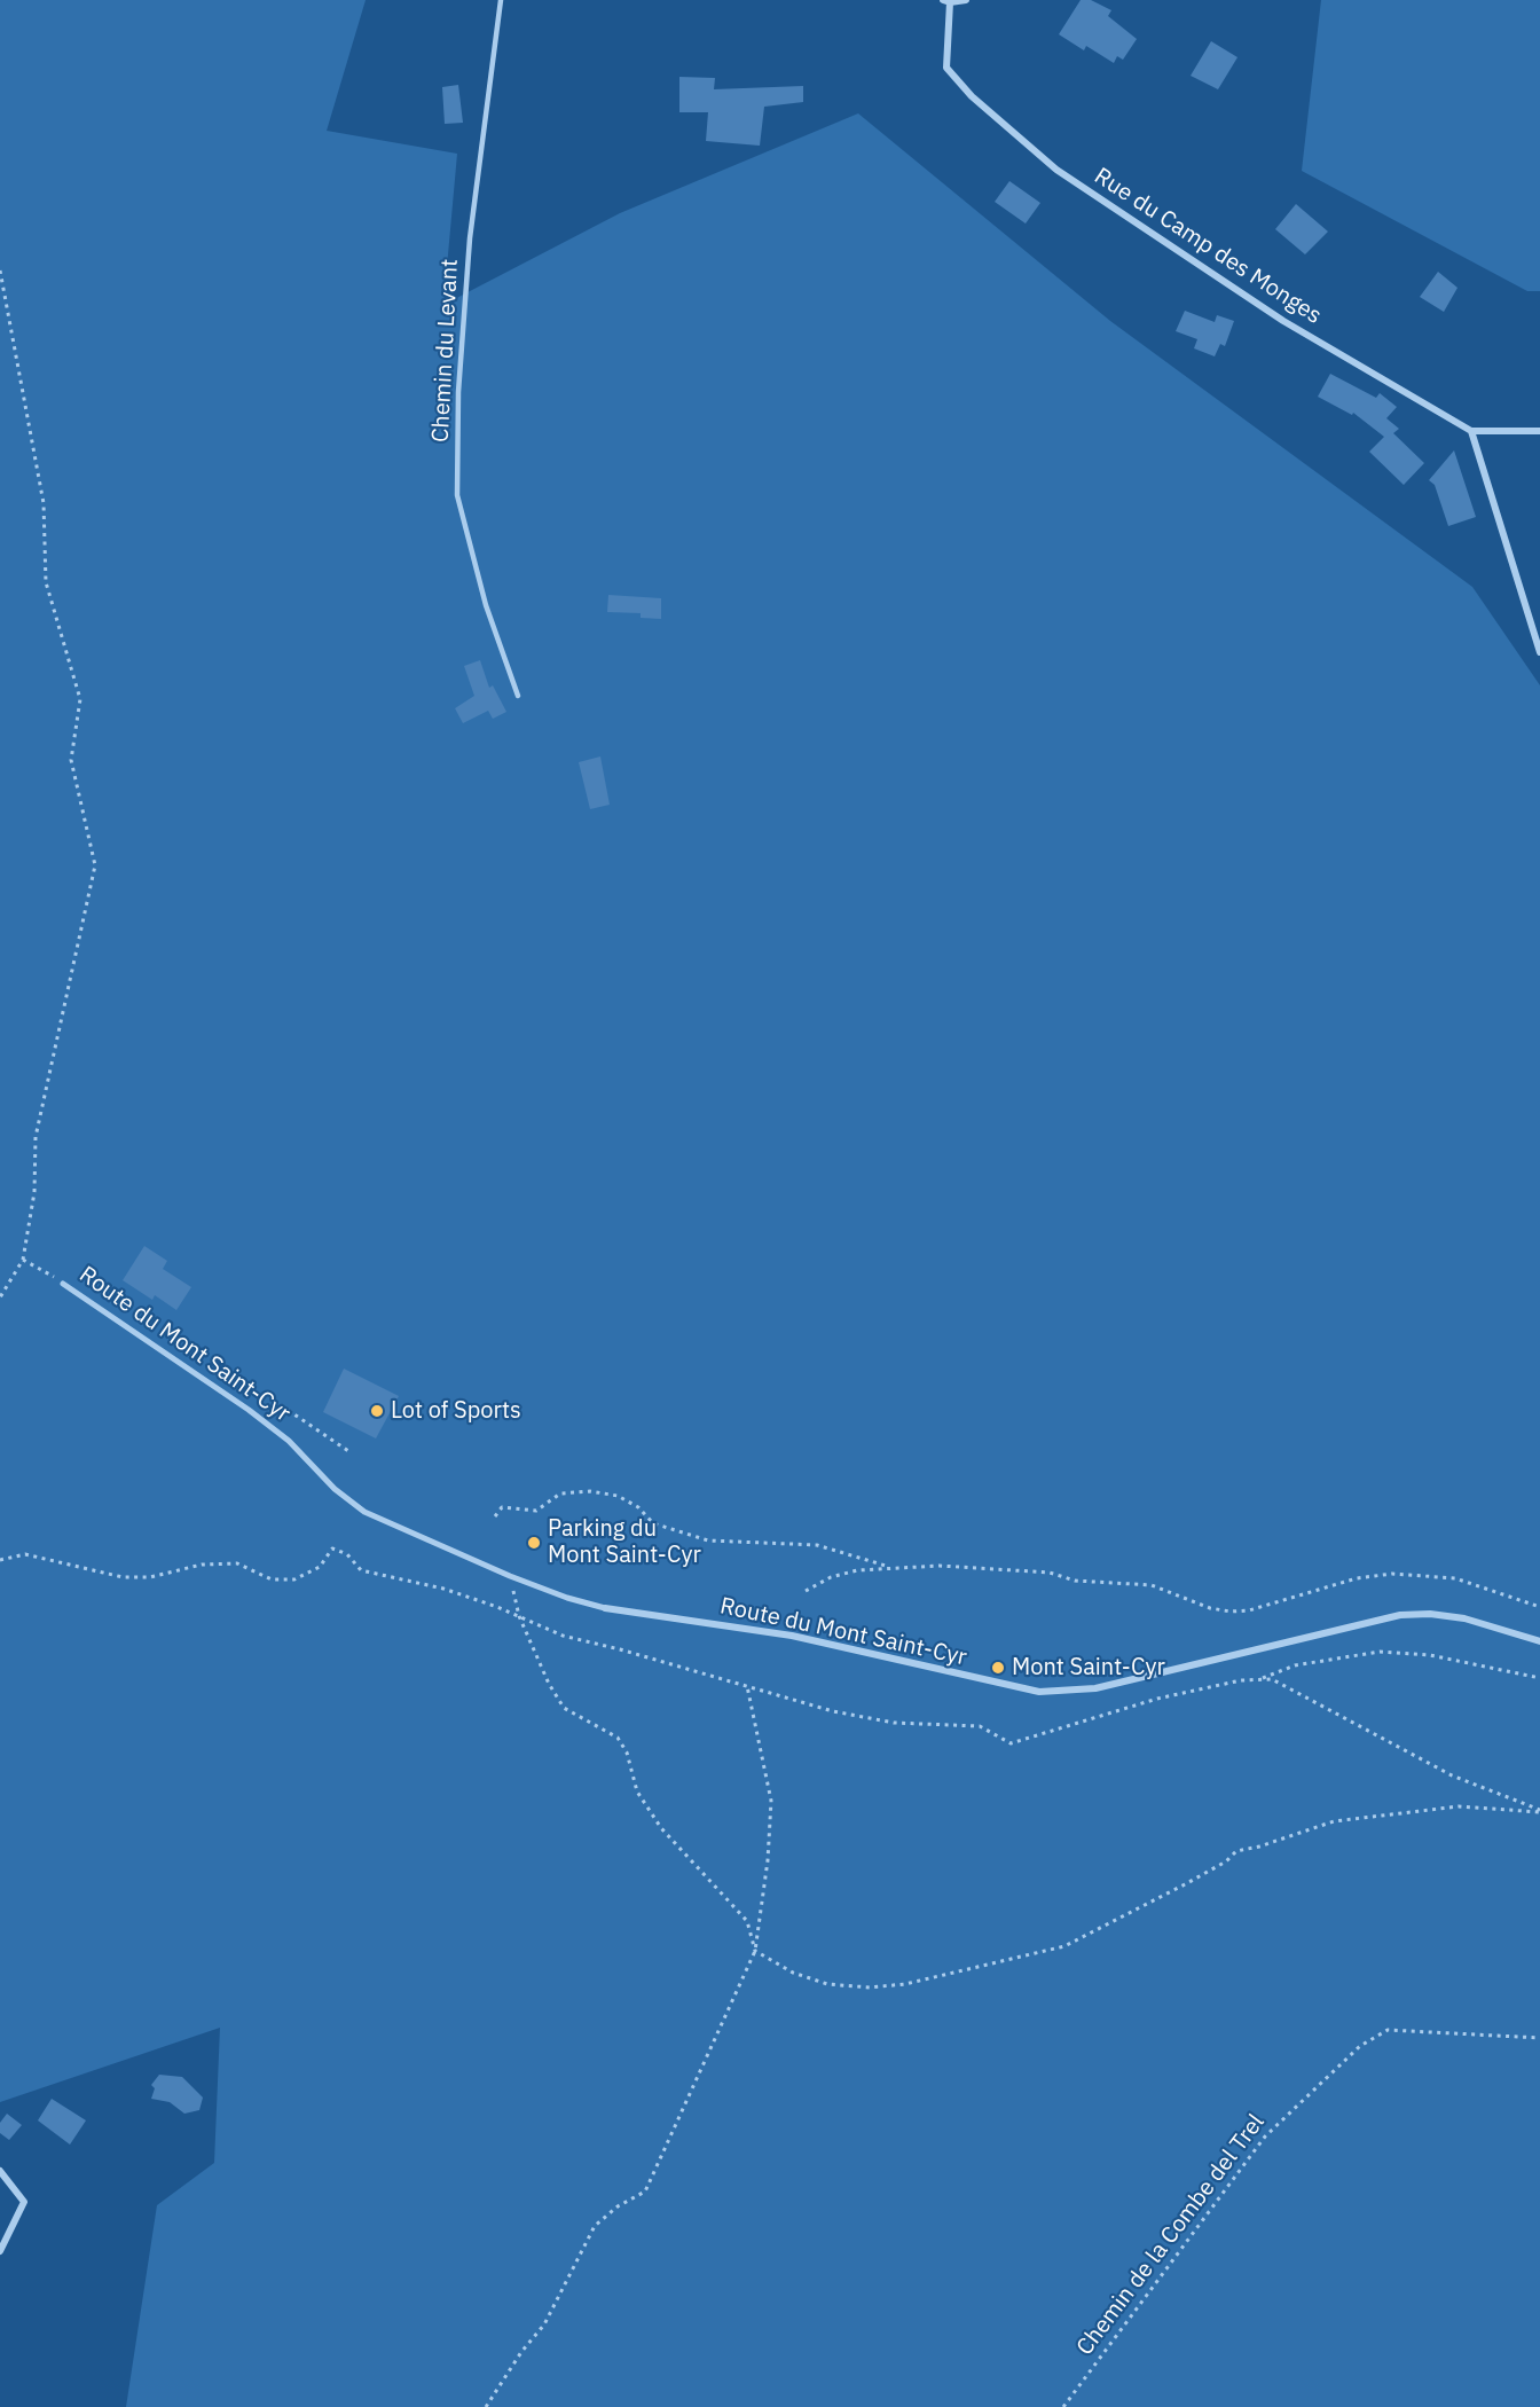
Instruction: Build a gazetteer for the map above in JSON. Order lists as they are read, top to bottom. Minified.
{"streets":{"street":["Rue du Camp des Monges","Route du Mont Saint-Cyr"],"lane":["Chemin du Levant"],"path":["Chemin de la Combe del Trel"]},"places":["Lot of Sports","Parking du Mont Saint-Cyr","Mont Saint-Cyr"]}
